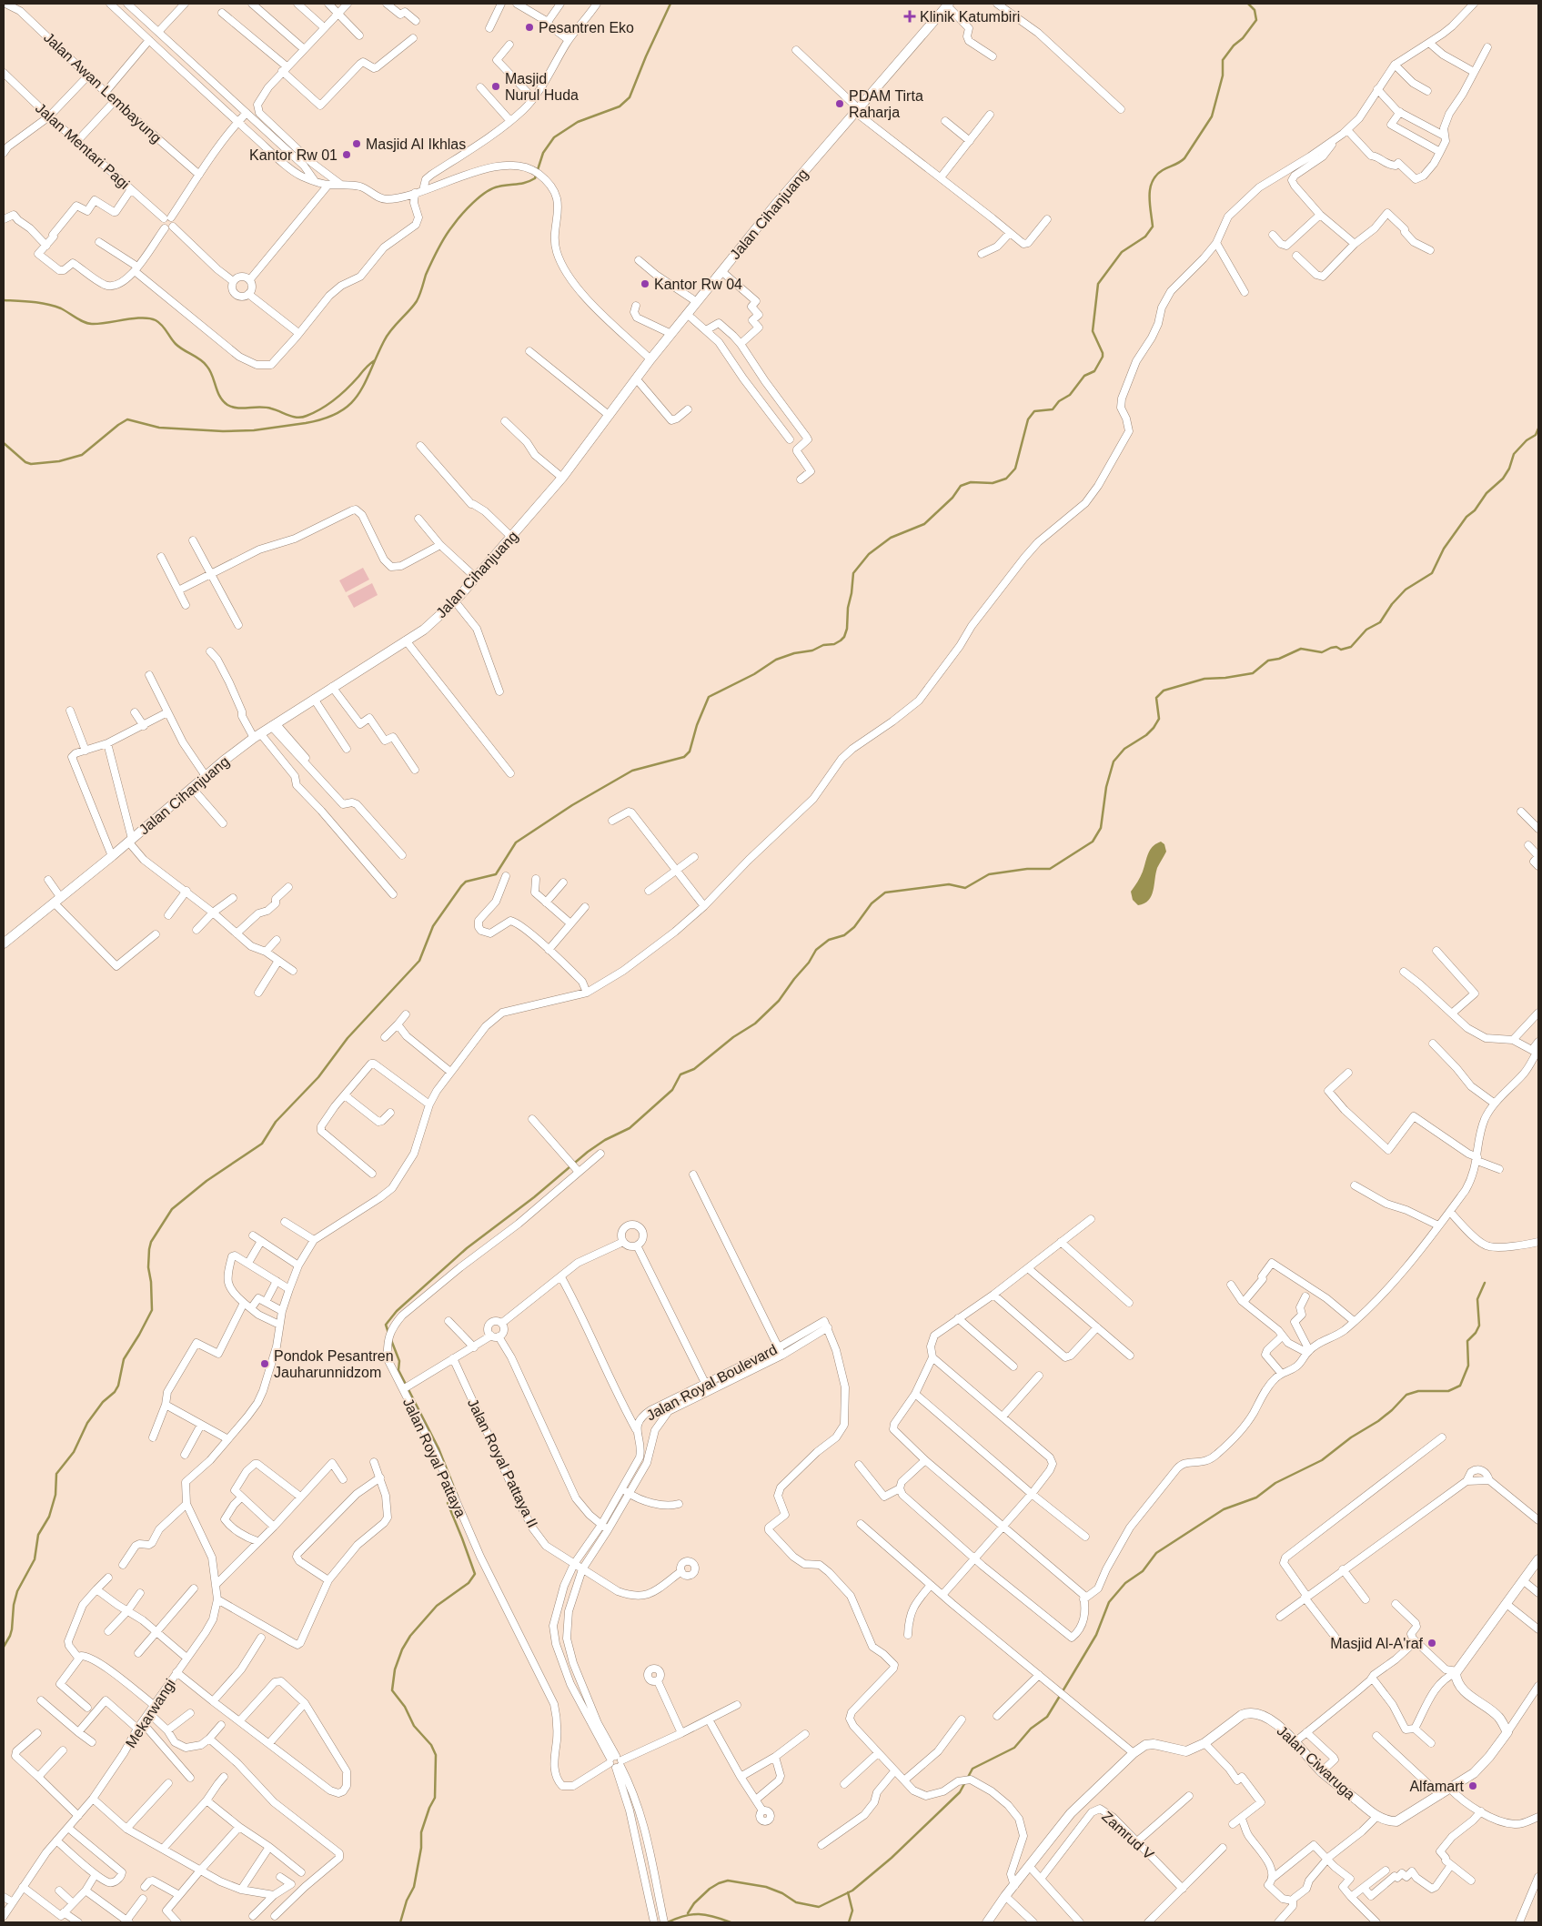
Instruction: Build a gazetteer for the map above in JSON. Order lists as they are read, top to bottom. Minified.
{"streets":{"main road":["Jalan Cihanjuang","Jalan Ciwaruga"],"street":["Jalan Awan Lembayung","Jalan Mentari Pagi","Jalan Royal Boulevard","Jalan Royal Pattaya","Jalan Royal Pattaya II","Mekarwangi","Zamrud V"]},"crossings":[["Jalan Royal Boulevard","Jalan Royal Pattaya"],["Jalan Royal Boulevard","Jalan Royal Pattaya II"]],"places":{"health":["Klinik Katumbiri"],"other":["Pesantren Eko","Masjid Nurul Huda","PDAM Tirta Raharja","Masjid Al Ikhlas","Kantor Rw 01","Kantor Rw 04","Pondok Pesantren Jauharunnidzom","Masjid Al-A'raf","Alfamart"]}}
